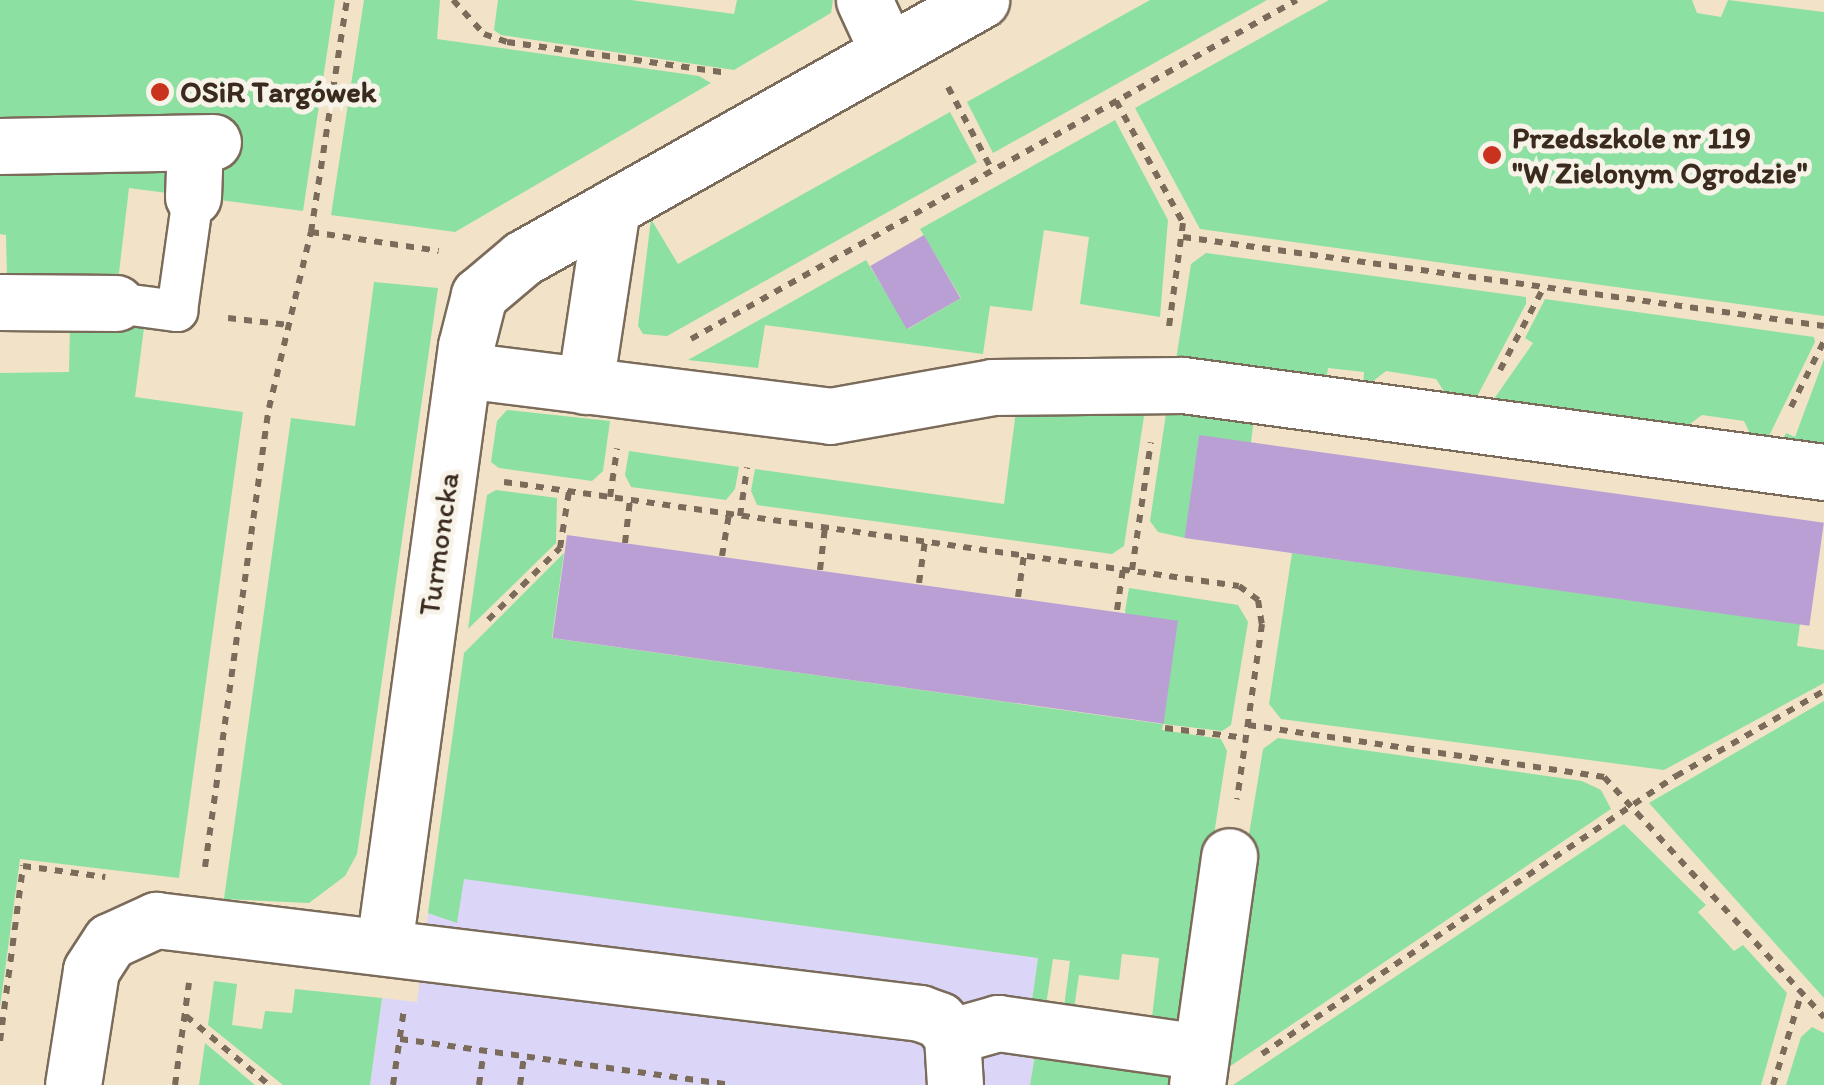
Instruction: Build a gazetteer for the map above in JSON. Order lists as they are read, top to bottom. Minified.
{"streets":{"street":["Turmoncka"]},"places":["OSiR Targówek","Przedszkole nr 119 \"W Zielonym Ogrodzie\""]}
